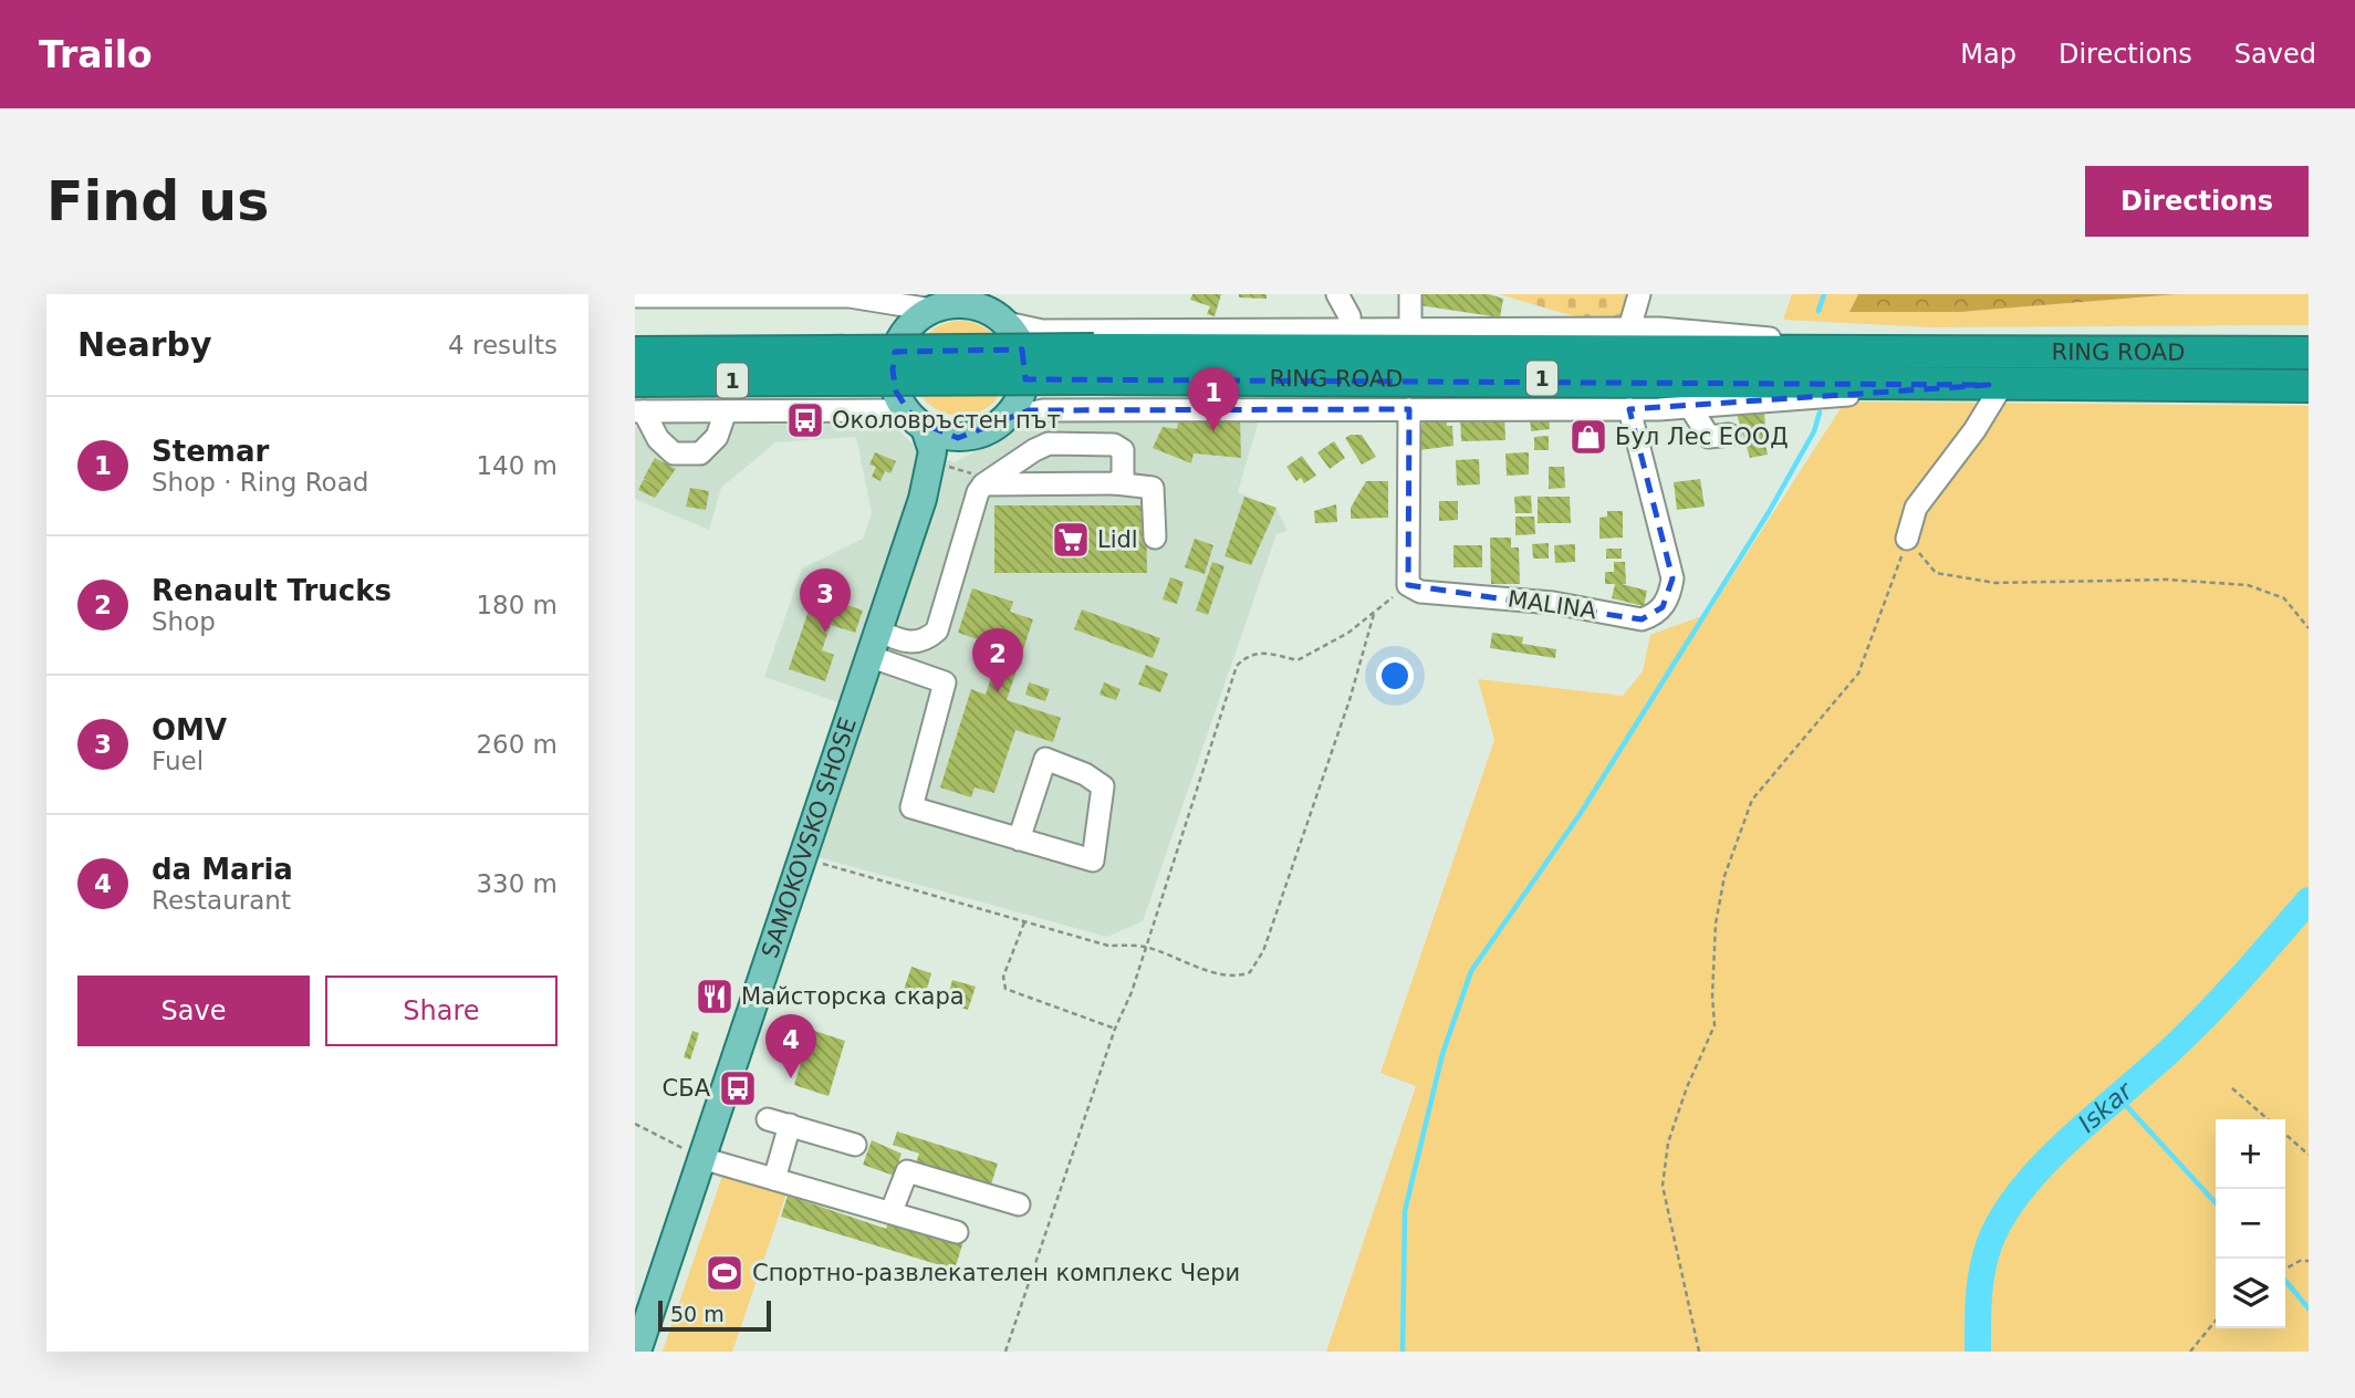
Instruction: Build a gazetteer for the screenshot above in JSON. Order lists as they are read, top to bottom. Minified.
{"streets":{"highway":["RING ROAD","1"],"main road":["SAMOKOVSKO SHOSE"],"street":["MALINA"]},"crossings":[["RING ROAD","MALINA"]],"water":["Iskar"],"places":{"bus stop":["Околовръстен път","СБА"],"shop":["Бул Лес ЕООД"],"supermarket":["Lidl"],"restaurant":["Майсторска скара"],"sports":["Спортно-развлекателен комплекс Чери"]},"scale_bar":"50 m","page":{"header":"Trailo","nav":["Map","Directions","Saved"],"buttons":["Directions",["Save","Share"]],"title":"Find us","heading":["Nearby","4 results"],"pins":["1","3","2","4"],"list":[{"mark":"1","name":"Stemar","note":"Shop · Ring Road","value":"140 m"},{"mark":"2","name":"Renault Trucks","note":"Shop","value":"180 m"},{"mark":"3","name":"OMV","note":"Fuel","value":"260 m"},{"mark":"4","name":"da Maria","note":"Restaurant","value":"330 m"}],"map_buttons":["+","−"],"scale":"50 m"}}
